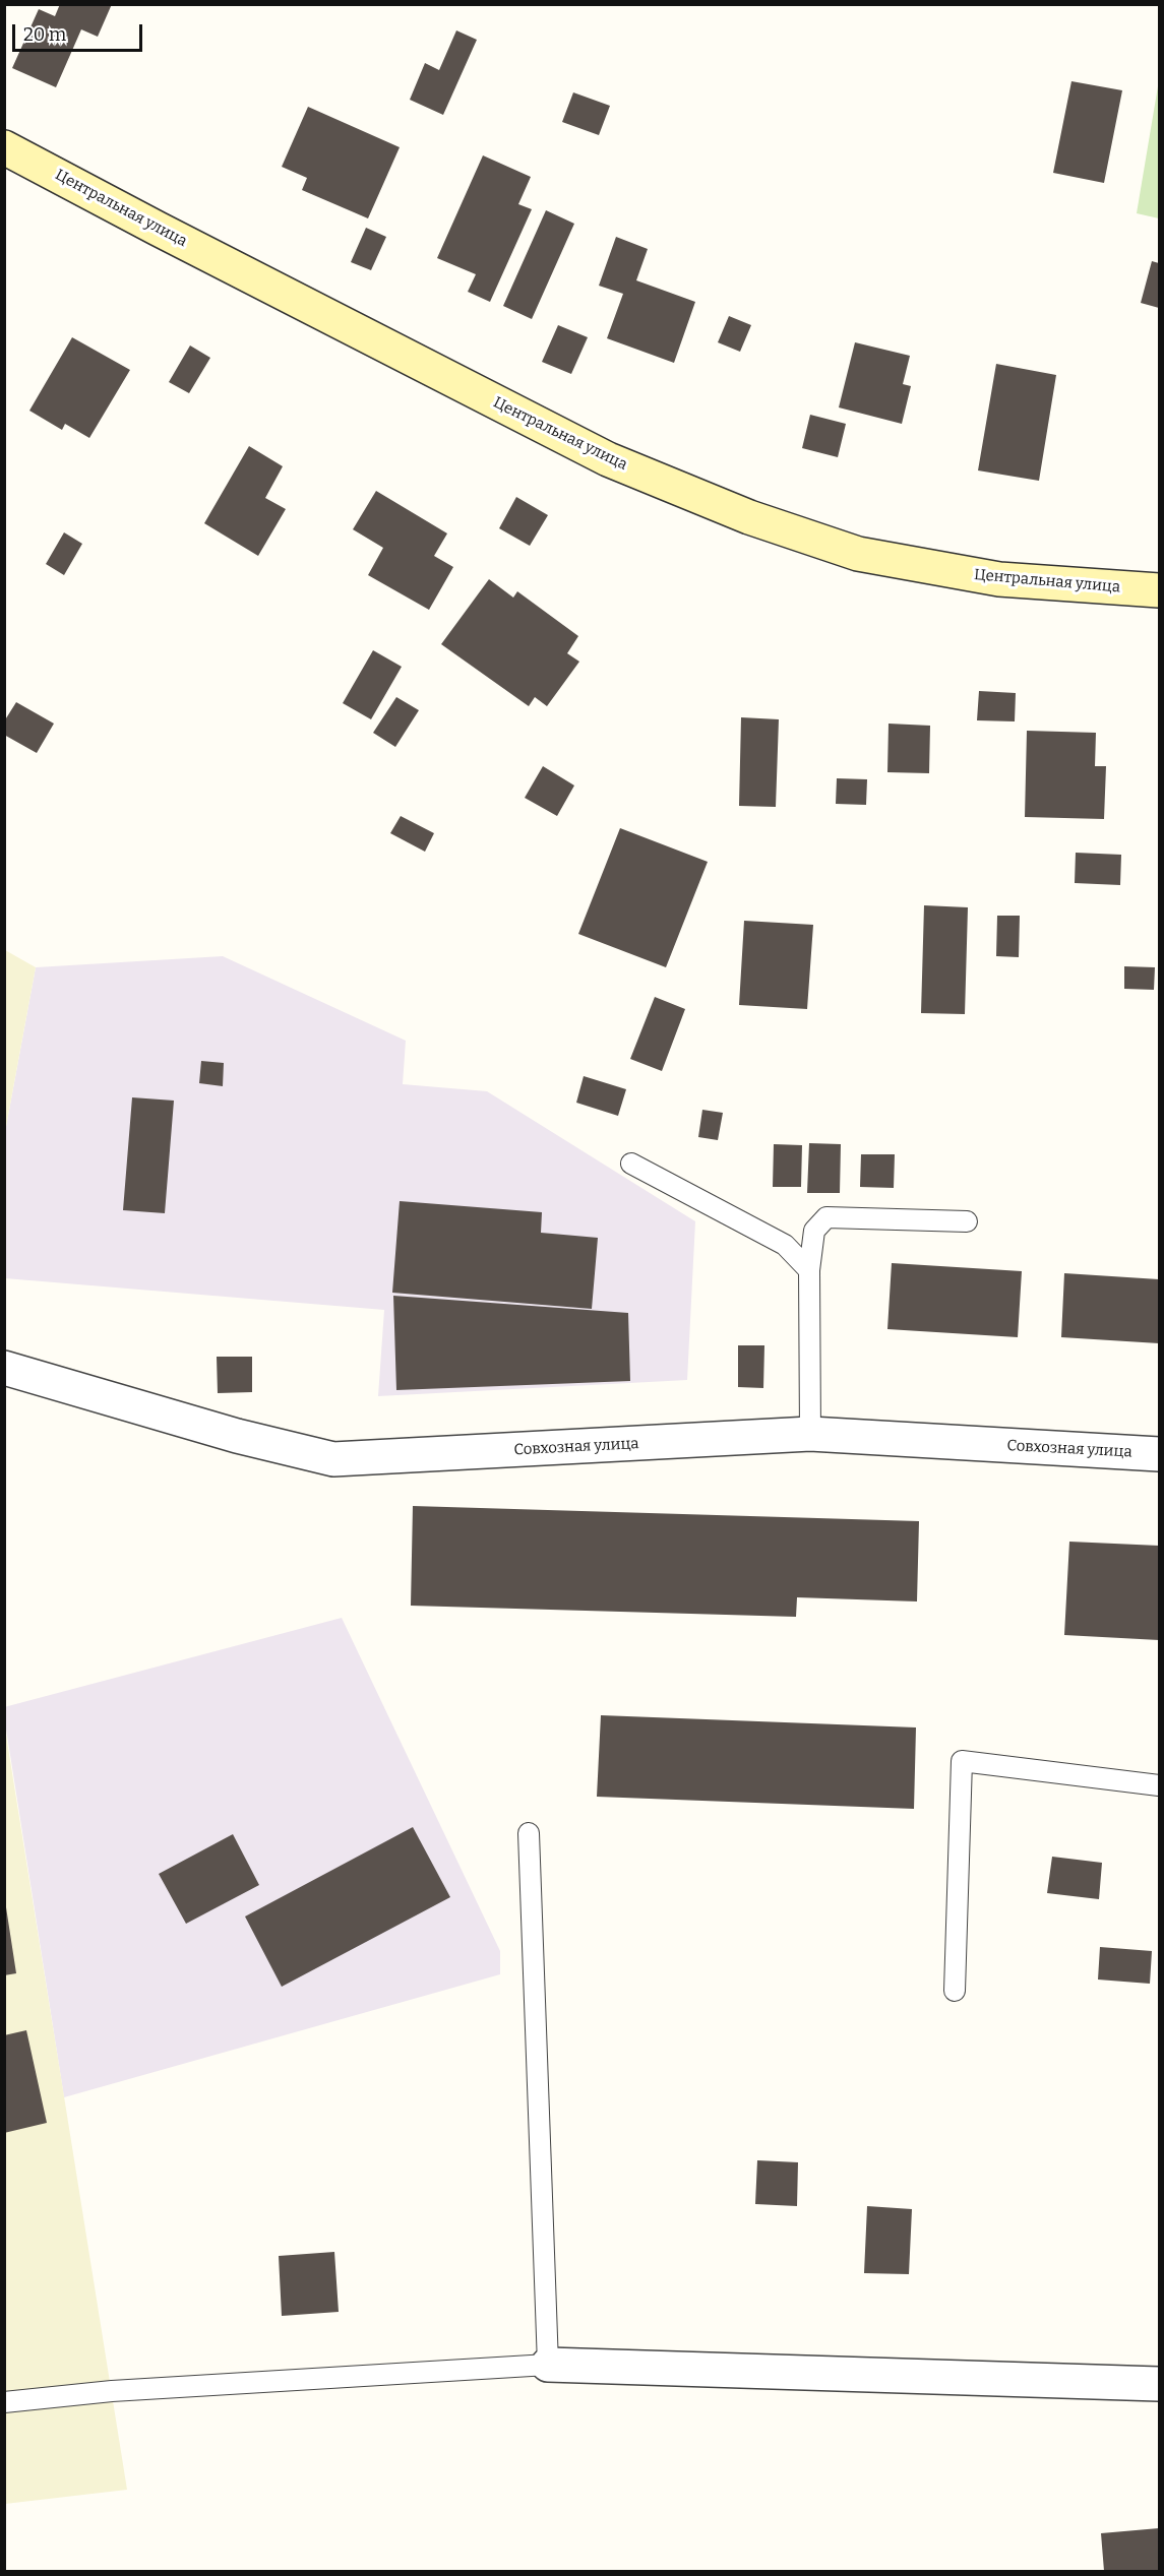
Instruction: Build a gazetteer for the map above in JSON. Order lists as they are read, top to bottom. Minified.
{"streets":{"street":["Центральная улица","Совхозная улица"]},"scale_bar":"20 m"}
